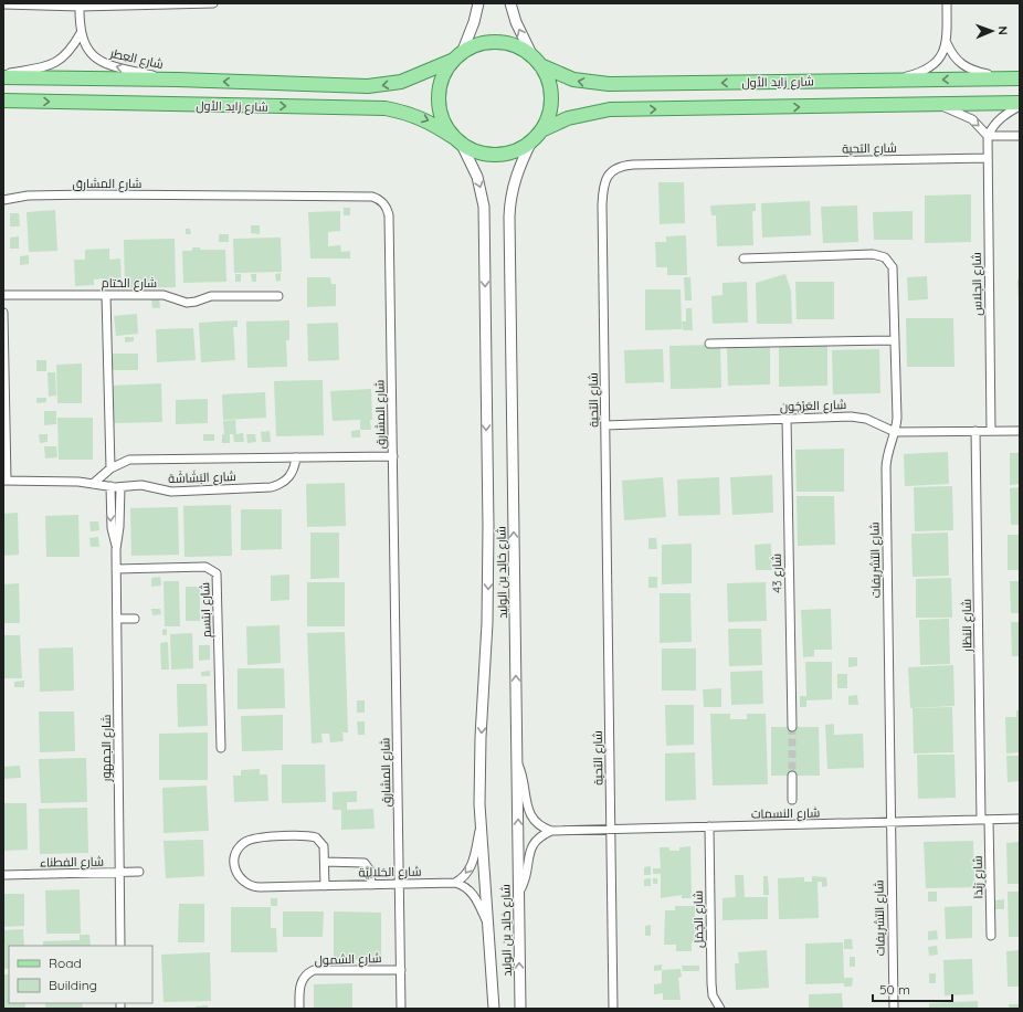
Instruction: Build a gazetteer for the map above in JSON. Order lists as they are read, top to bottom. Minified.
{"streets":{"main road":["شارع زايد الأول"],"street":["شارع العِطر","شارع التحية","شارع المشارق","شارع الختام","شارع الجلاس","شارع العَرْجُون","شارع البَشَاشَة","شارع التشريفات","شارع خالِد بن الوليد","شارع 43","شارع ابتسم","شارع النظار","شارع الجمهور","شارع النسمات","شارع الفطناء","شارع الحَلالِيَّة","شارع رَبْدَا","شارع الجَمَل","شارع الشمول"]},"crossings":[["شارع العِطر","شارع زايد الأول"],["شارع زايد الأول","شارع خالِد بن الوليد"],["شارع التحية","شارع الجلاس"],["شارع التحية","شارع العَرْجُون"],["شارع التحية","شارع النسمات"],["شارع المشارق","شارع البَشَاشَة"],["شارع المشارق","شارع الحَلالِيَّة"],["شارع المشارق","شارع الشمول"],["شارع الجلاس","شارع العَرْجُون"],["شارع العَرْجُون","شارع التشريفات"],["شارع العَرْجُون","شارع 43"],["شارع العَرْجُون","شارع النظار"],["شارع البَشَاشَة","شارع الجمهور"],["شارع التشريفات","شارع النسمات"],["شارع ابتسم","شارع الجمهور"],["شارع النظار","شارع النسمات"],["شارع النظار","شارع رَبْدَا"],["شارع الجمهور","شارع الفطناء"],["شارع النسمات","شارع رَبْدَا"],["شارع النسمات","شارع الجَمَل"]],"one_way":["شارع العِطر"],"legend":["Road","Building"],"scale_bar":"50 m","north":"right"}
